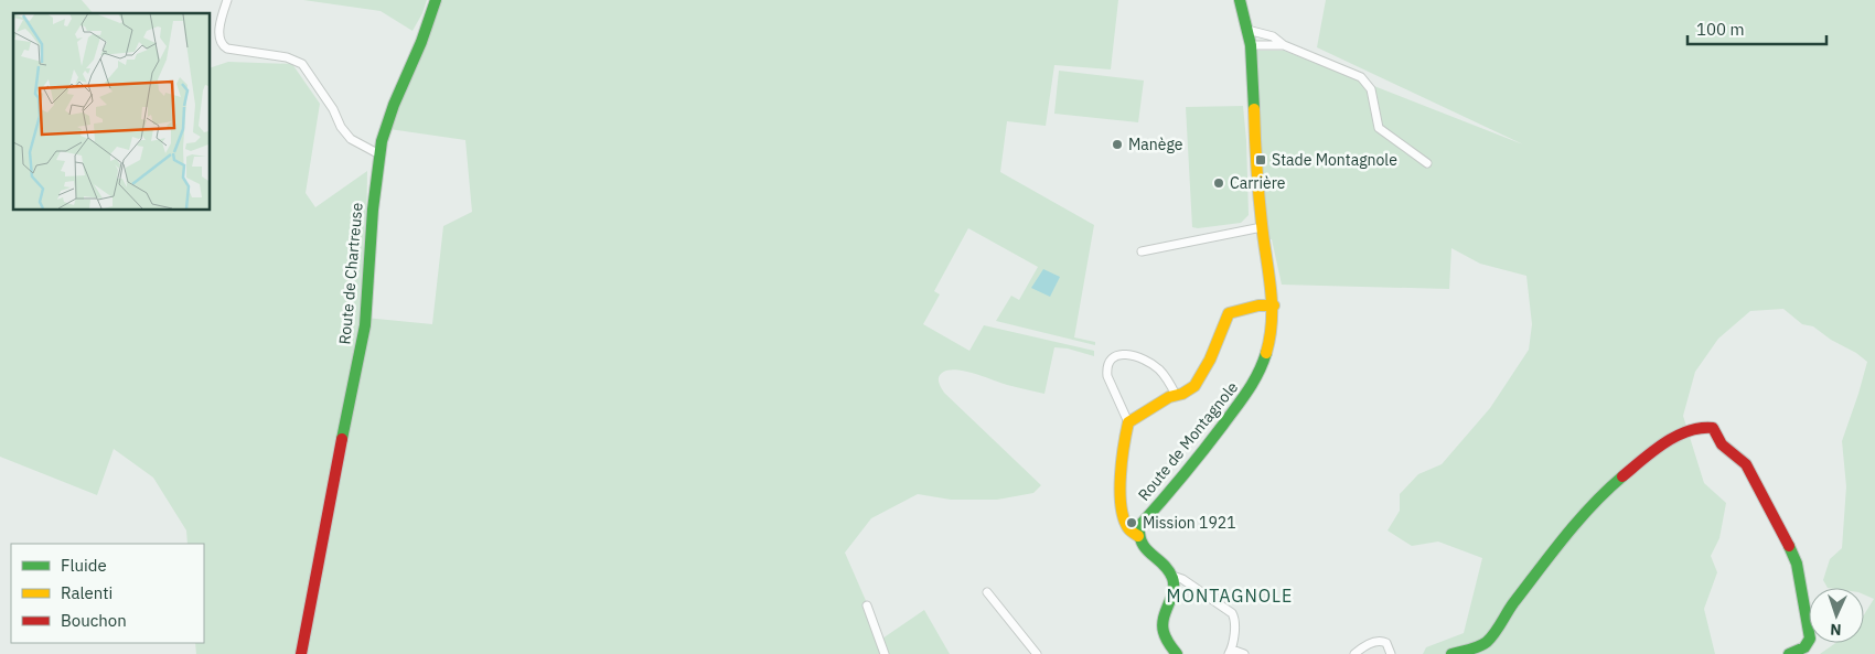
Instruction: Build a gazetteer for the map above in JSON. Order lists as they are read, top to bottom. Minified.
{"streets":{"street":["Route de Chartreuse","Route de Montagnole"]},"districts":["MONTAGNOLE"],"places":{"other":["Manège","Carrière","Mission 1921"],"transit":["Stade Montagnole"]},"legend":["Fluide","Ralenti","Bouchon"],"scale_bar":"100 m","north":"bottom"}
